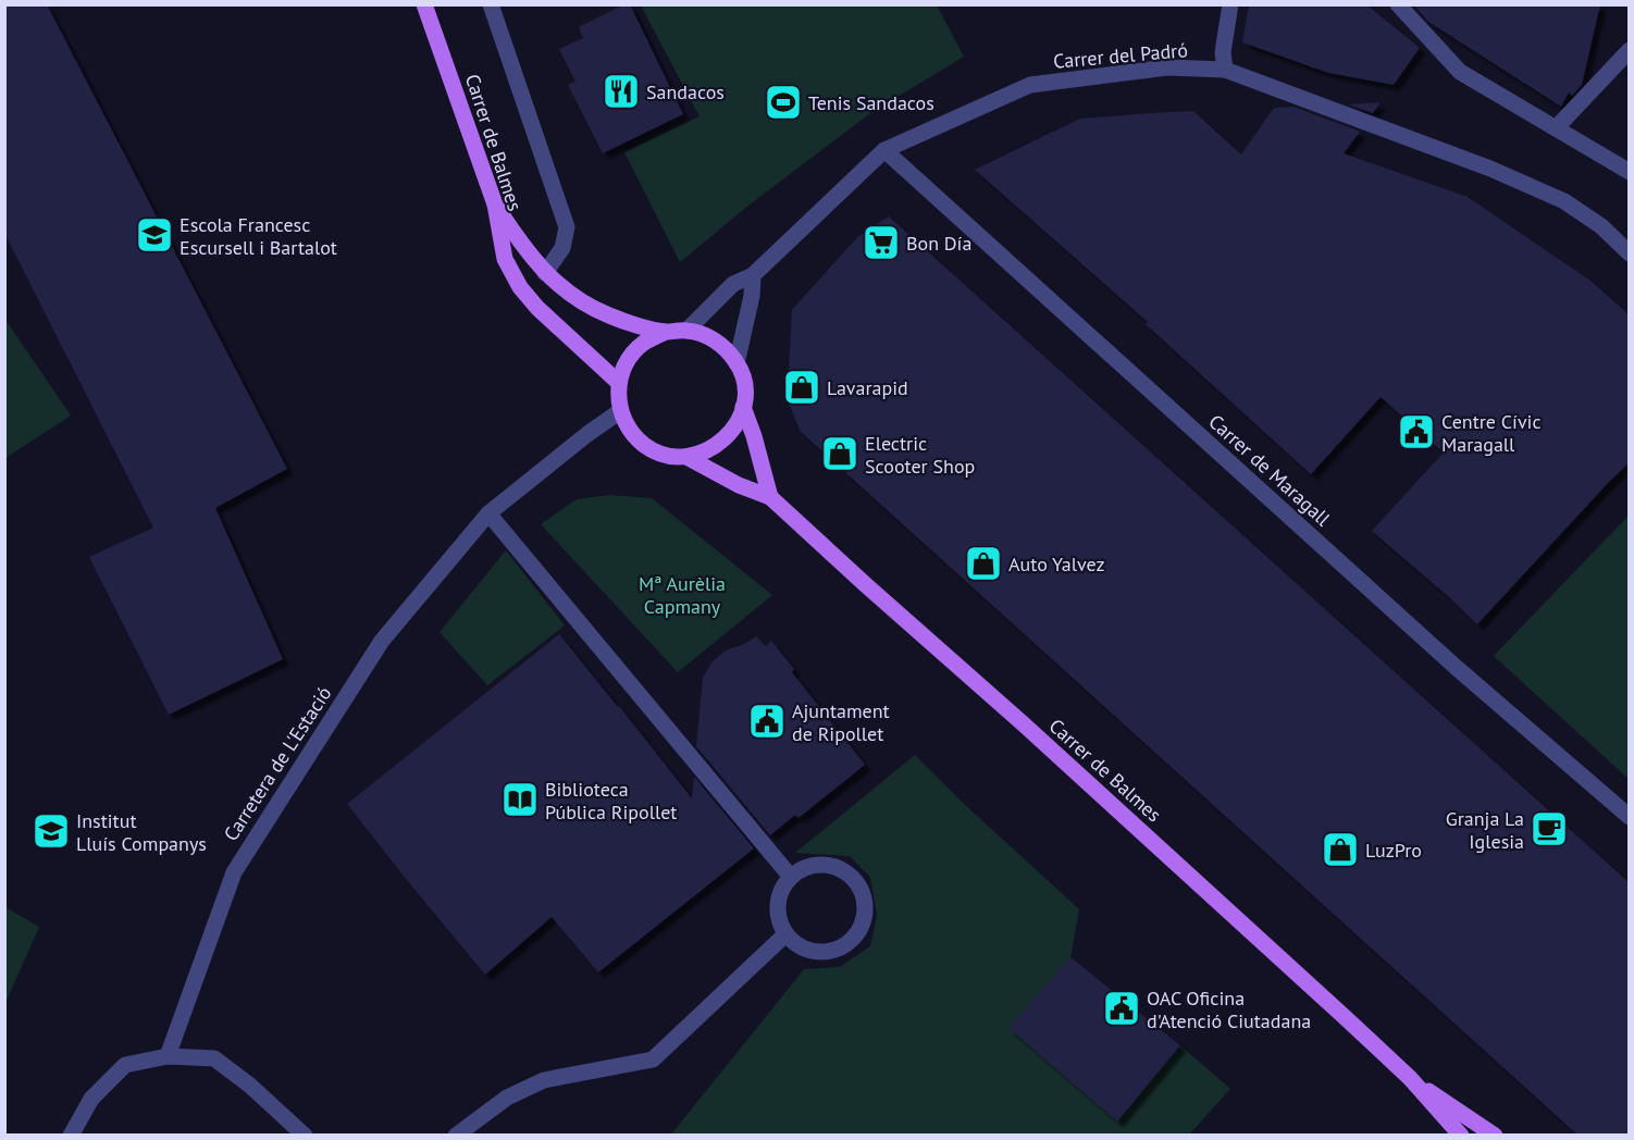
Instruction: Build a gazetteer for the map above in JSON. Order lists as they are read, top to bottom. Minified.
{"streets":{"main road":["Carrer de Balmes"],"street":["Carrer del Padró","Carrer de Maragall","Carretera de L'Estació"]},"crossings":[["Carrer del Padró","Carrer de Balmes"],["Carrer del Padró","Carrer de Maragall"],["Carrer del Padró","Carretera de L'Estació"],["Carrer de Balmes","Carretera de L'Estació"]],"parks":["Mª Aurèlia Capmany"],"places":{"restaurant":["Sandacos"],"sports":["Tenis Sandacos"],"school or university":["Escola Francesc Escursell i Bartalot","Institut Lluís Companys"],"supermarket":["Bon Día"],"shop":["Lavarapid","Electric Scooter Shop","Auto Yalvez","LuzPro"],"public building":["Centre Cívic Maragall","Ajuntament de Ripollet","OAC Oficina d'Atenció Ciutadana"],"library":["Biblioteca Pública Ripollet"],"cafe":["Granja La Iglesia"]}}
